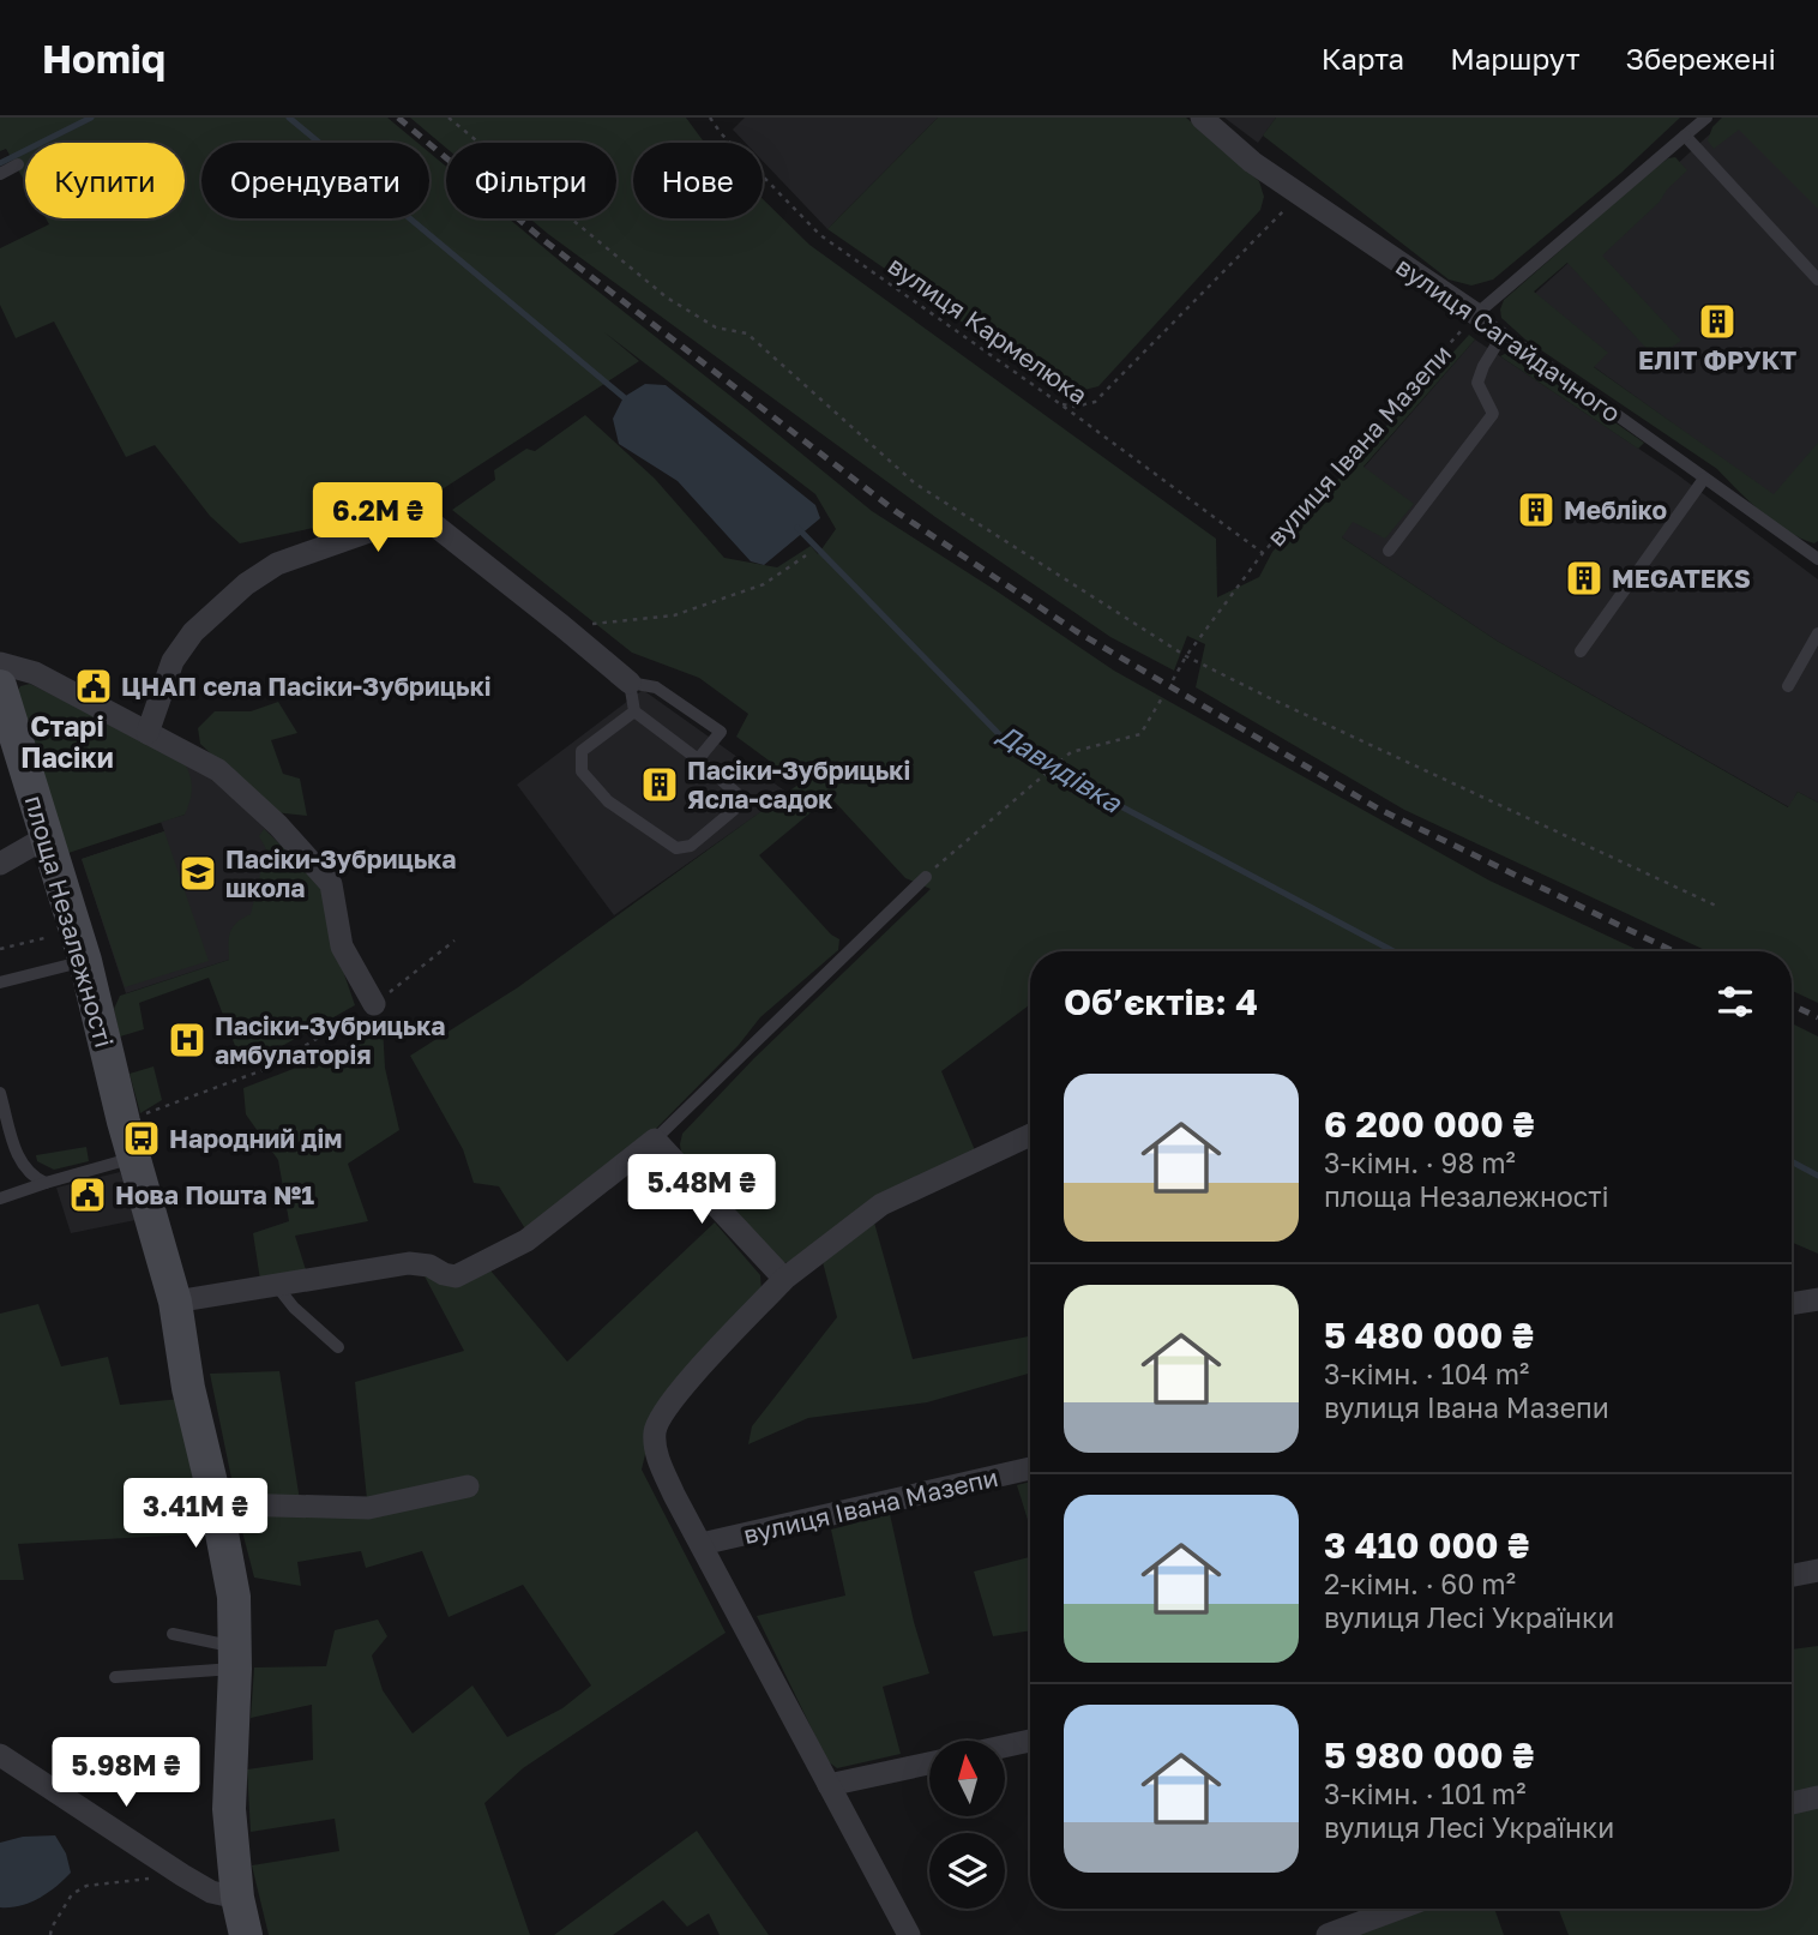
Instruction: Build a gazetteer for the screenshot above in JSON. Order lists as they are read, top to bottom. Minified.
{"streets":{"main road":["площа Незалежності"],"street":["вулиця Сагайдачного","вулиця Івана Мазепи"],"path":["вулиця Кармелюка"]},"crossings":[["вулиця Кармелюка","вулиця Івана Мазепи"],["вулиця Сагайдачного","вулиця Івана Мазепи"]],"districts":["Старі Пасіки"],"water":["Давидівка"],"places":{"building":["ЕЛІТ ФРУКТ","Мебліко","MEGATEKS","Пасіки-Зубрицькі Ясла-садок"],"public building":["ЦНАП села Пасіки-Зубрицькі","Нова Пошта №1"],"school or university":["Пасіки-Зубрицька школа"],"hospital":["Пасіки-Зубрицька амбулаторія"],"bus stop":["Народний дім"]},"north":"top","page":{"header":"Homiq","nav":["Карта","Маршрут","Збережені"],"chip":["Купити","Орендувати","Фільтри","Нове"],"price":["6.2M ₴","5.48M ₴","3.41M ₴","5.98M ₴"],"heading":"Об’єктів: 4","list":[{"name":"6 200 000 ₴","note":"3-кімн. · 98 m² · площа Незалежності"},{"name":"5 480 000 ₴","note":"3-кімн. · 104 m² · вулиця Івана Мазепи"},{"name":"3 410 000 ₴","note":"2-кімн. · 60 m² · вулиця Лесі Українки"},{"name":"5 980 000 ₴","note":"3-кімн. · 101 m² · вулиця Лесі Українки"}]}}
